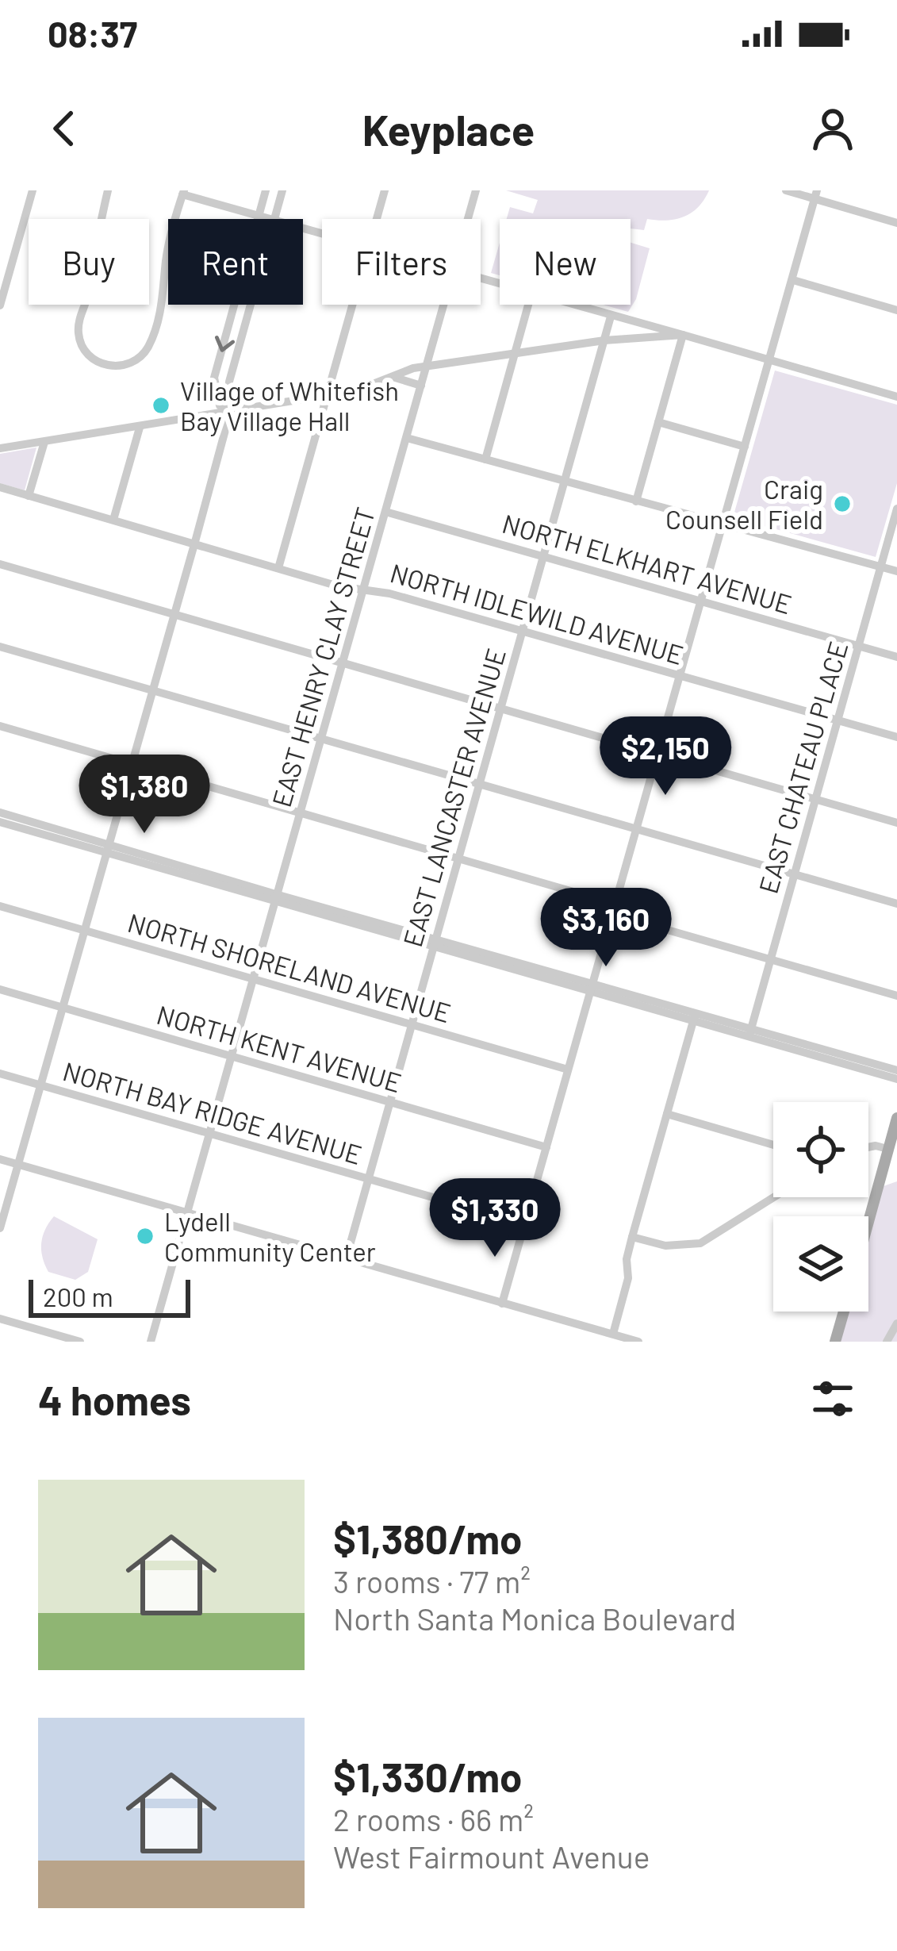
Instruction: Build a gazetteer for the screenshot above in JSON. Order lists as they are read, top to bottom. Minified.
{"streets":{"street":["NORTH ELKHART AVENUE","NORTH IDLEWILD AVENUE","EAST HENRY CLAY STREET","EAST CHATEAU PLACE","EAST LANCASTER AVENUE","NORTH SHORELAND AVENUE","NORTH KENT AVENUE","NORTH BAY RIDGE AVENUE"]},"crossings":[["NORTH ELKHART AVENUE","EAST HENRY CLAY STREET"],["NORTH ELKHART AVENUE","EAST CHATEAU PLACE"],["NORTH ELKHART AVENUE","EAST LANCASTER AVENUE"],["NORTH IDLEWILD AVENUE","EAST HENRY CLAY STREET"],["NORTH IDLEWILD AVENUE","EAST CHATEAU PLACE"],["NORTH IDLEWILD AVENUE","EAST LANCASTER AVENUE"],["EAST HENRY CLAY STREET","NORTH SHORELAND AVENUE"],["EAST HENRY CLAY STREET","NORTH KENT AVENUE"],["EAST HENRY CLAY STREET","NORTH BAY RIDGE AVENUE"],["EAST LANCASTER AVENUE","NORTH SHORELAND AVENUE"],["EAST LANCASTER AVENUE","NORTH KENT AVENUE"],["EAST LANCASTER AVENUE","NORTH BAY RIDGE AVENUE"]],"places":["Village of Whitefish Bay Village Hall","Craig Counsell Field","Lydell Community Center"],"scale_bar":"200 m","page":{"status":"08:37","header":"Keyplace","chip":["Buy","Rent","Filters","New"],"price":["$2,150","$1,380","$3,160","$1,330"],"scale":"200 m","heading":"4 homes","list":[{"name":"$1,380/mo","note":"3 rooms · 77 m² · North Santa Monica Boulevard"},{"name":"$1,330/mo","note":"2 rooms · 66 m² · West Fairmount Avenue"}]}}
